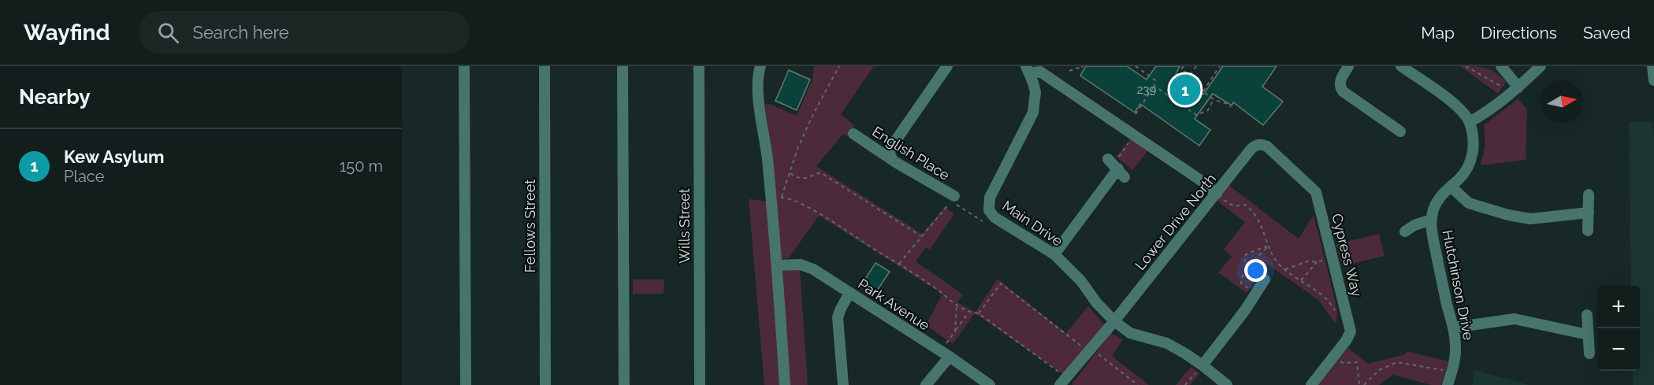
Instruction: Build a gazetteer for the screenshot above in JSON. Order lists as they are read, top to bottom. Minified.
{"streets":{"street":["English Place","Lower Drive North","Main Drive","Fellows Street","Wills Street","Cypress Way","Hutchinson Drive","Park Avenue"]},"crossings":[["Lower Drive North","Main Drive"],["Lower Drive North","Cypress Way"]],"house_numbers":["239"],"north":"right","page":{"header":"Wayfind","search":"Search here","nav":["Map","Directions","Saved"],"heading":"Nearby","pins":"1","list":[{"mark":"1","name":"Kew Asylum","note":"Place","value":"150 m"}],"map_buttons":["+","−"]}}
